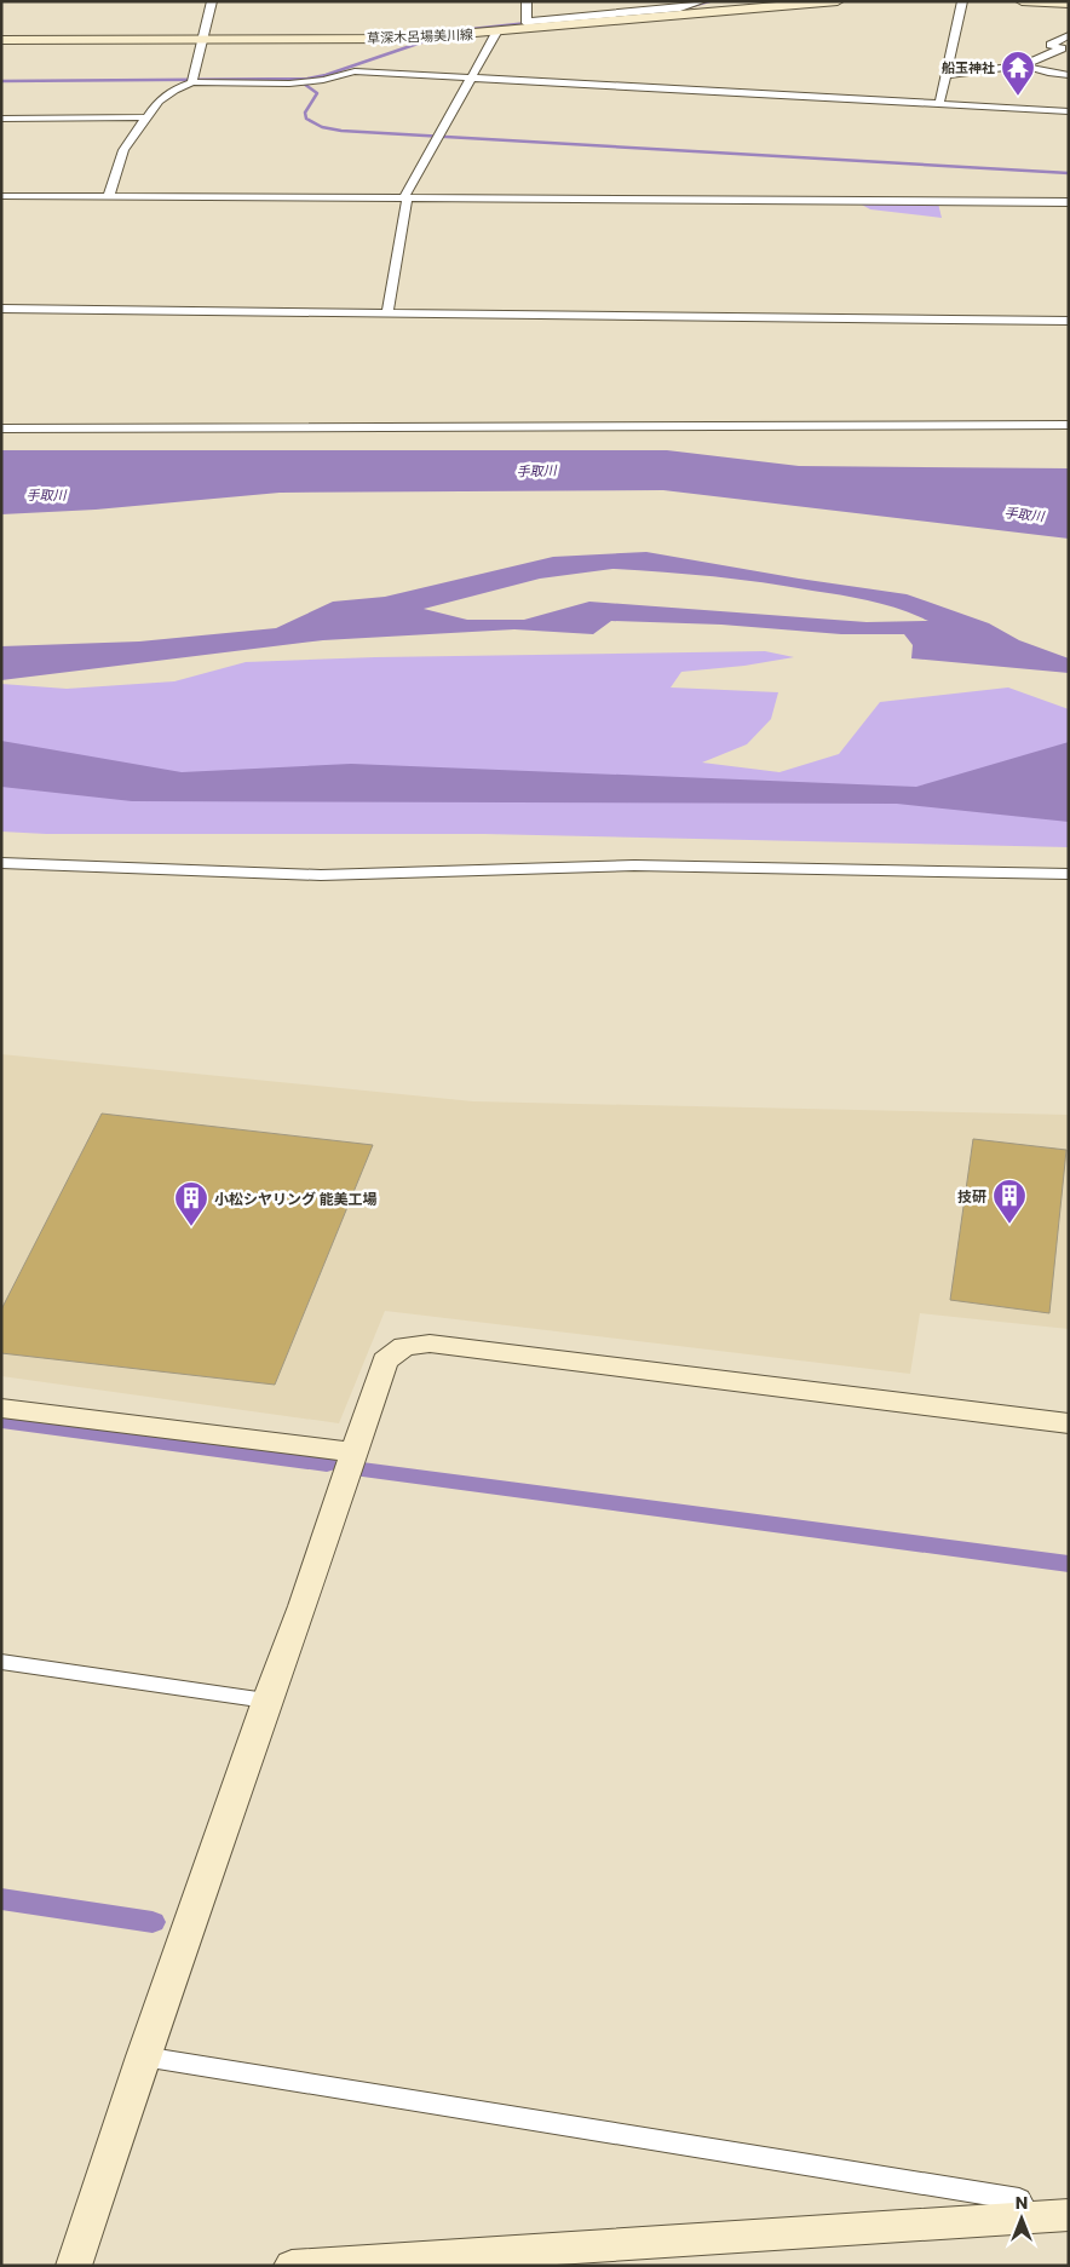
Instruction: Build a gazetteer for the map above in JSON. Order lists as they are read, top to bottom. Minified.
{"streets":{"street":["草深木呂場美川線"]},"water":["手取川"],"places":{"temple":["船玉神社"],"building":["技研","小松シヤリング 能美工場"]},"north":"top"}
